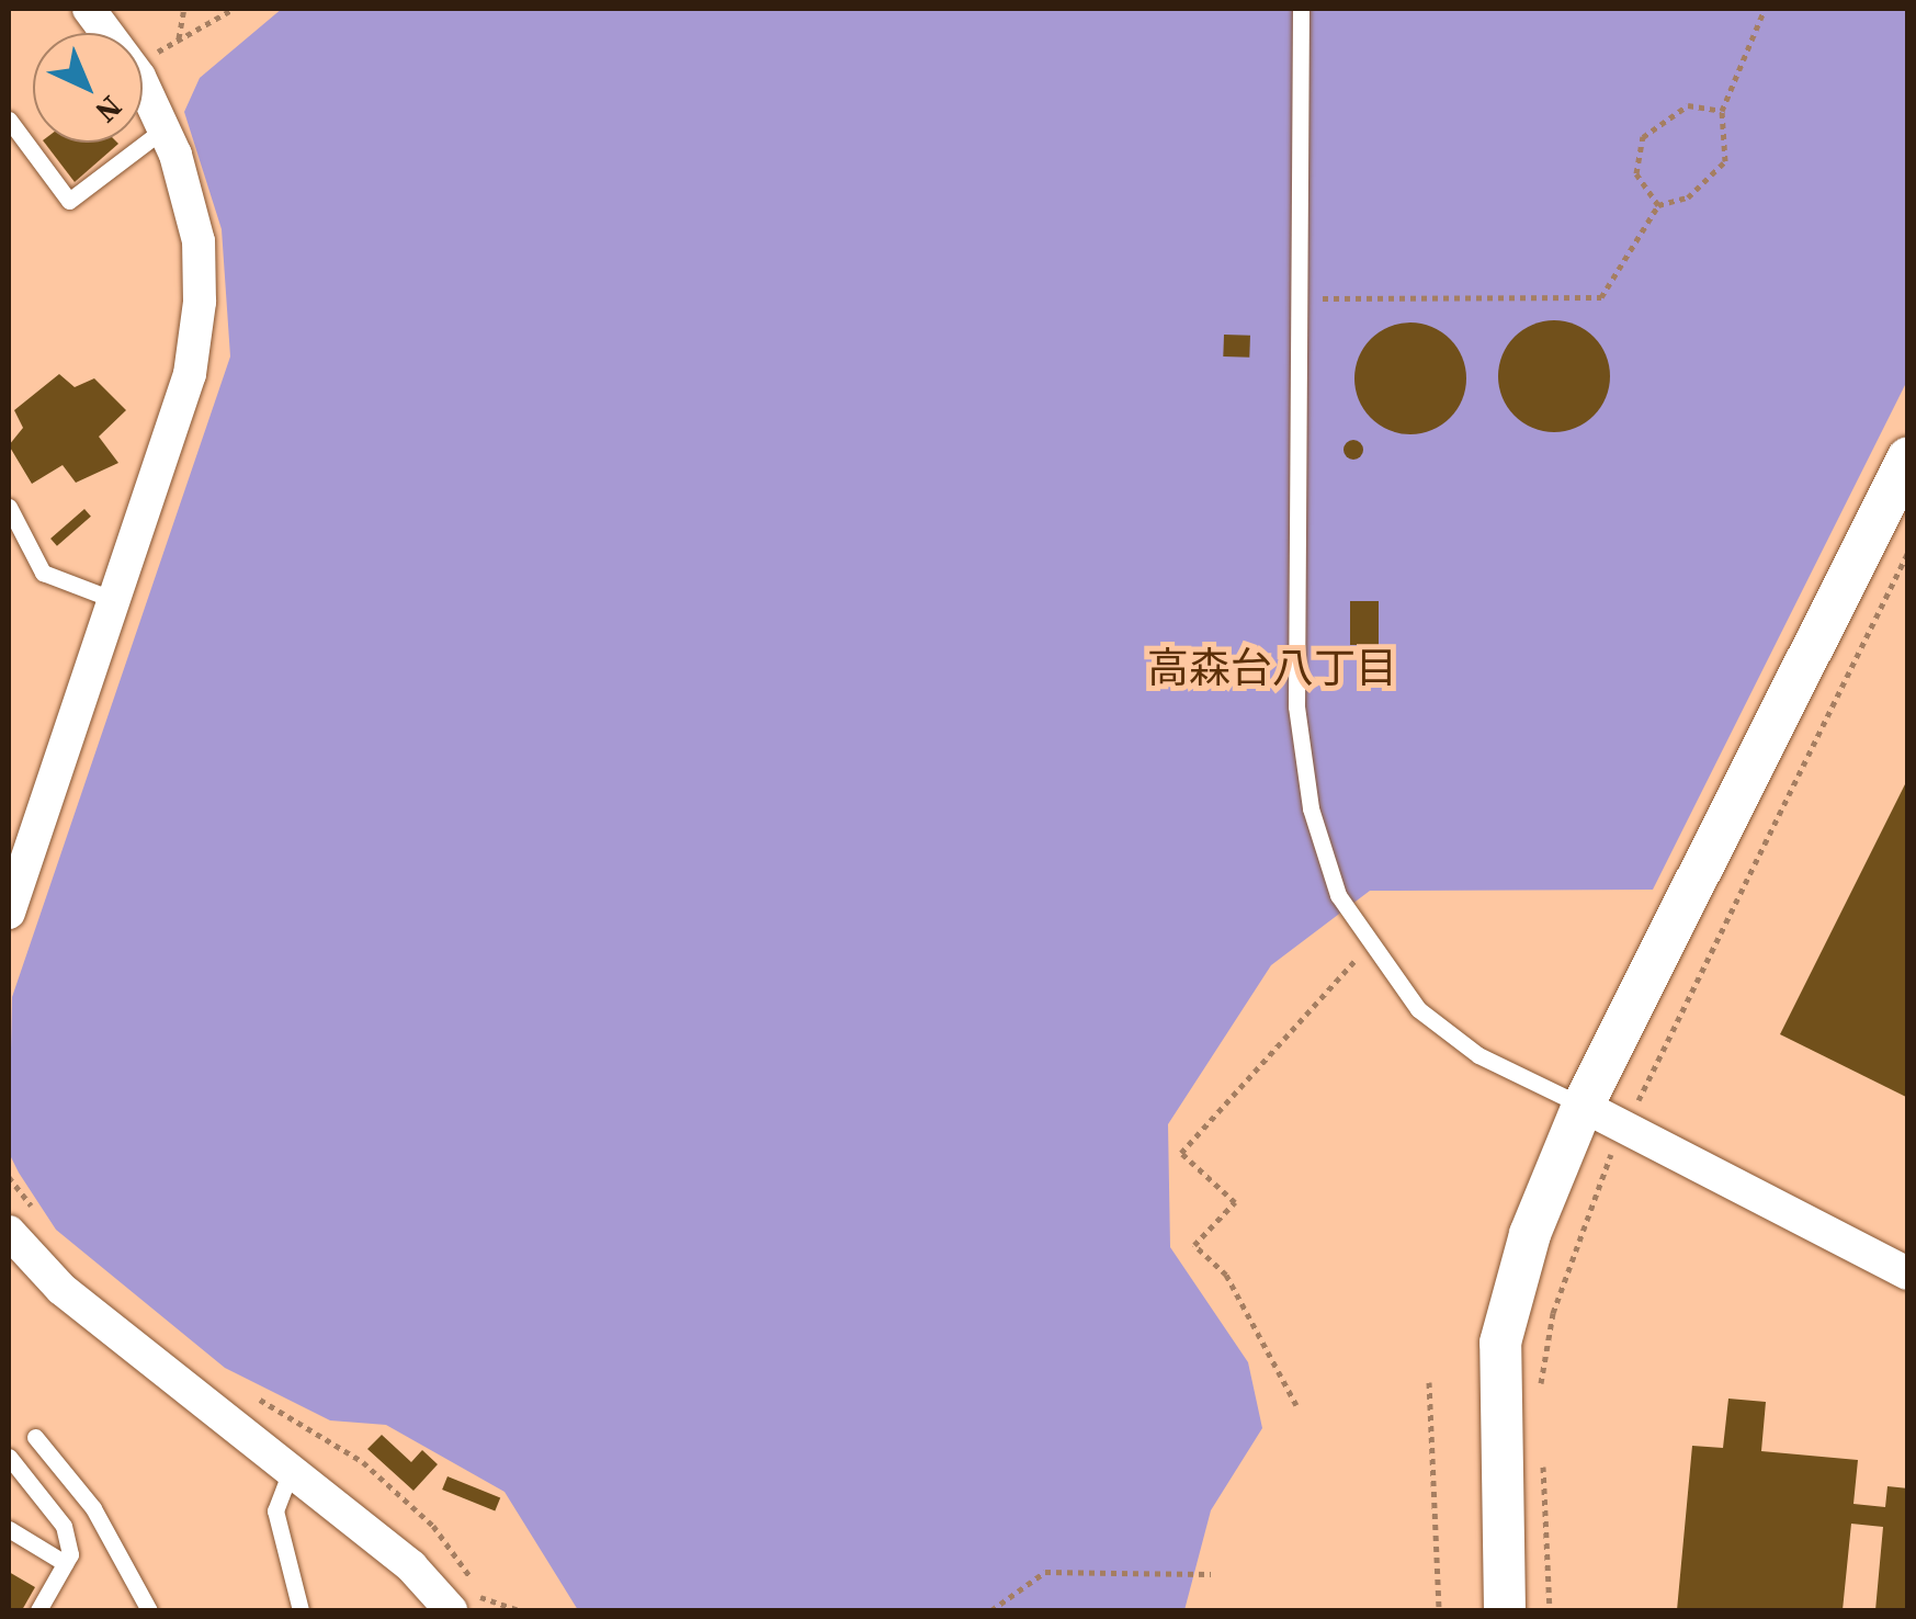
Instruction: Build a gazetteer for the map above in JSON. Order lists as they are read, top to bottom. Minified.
{"districts":["高森台八丁目"],"north":"bottom right"}
